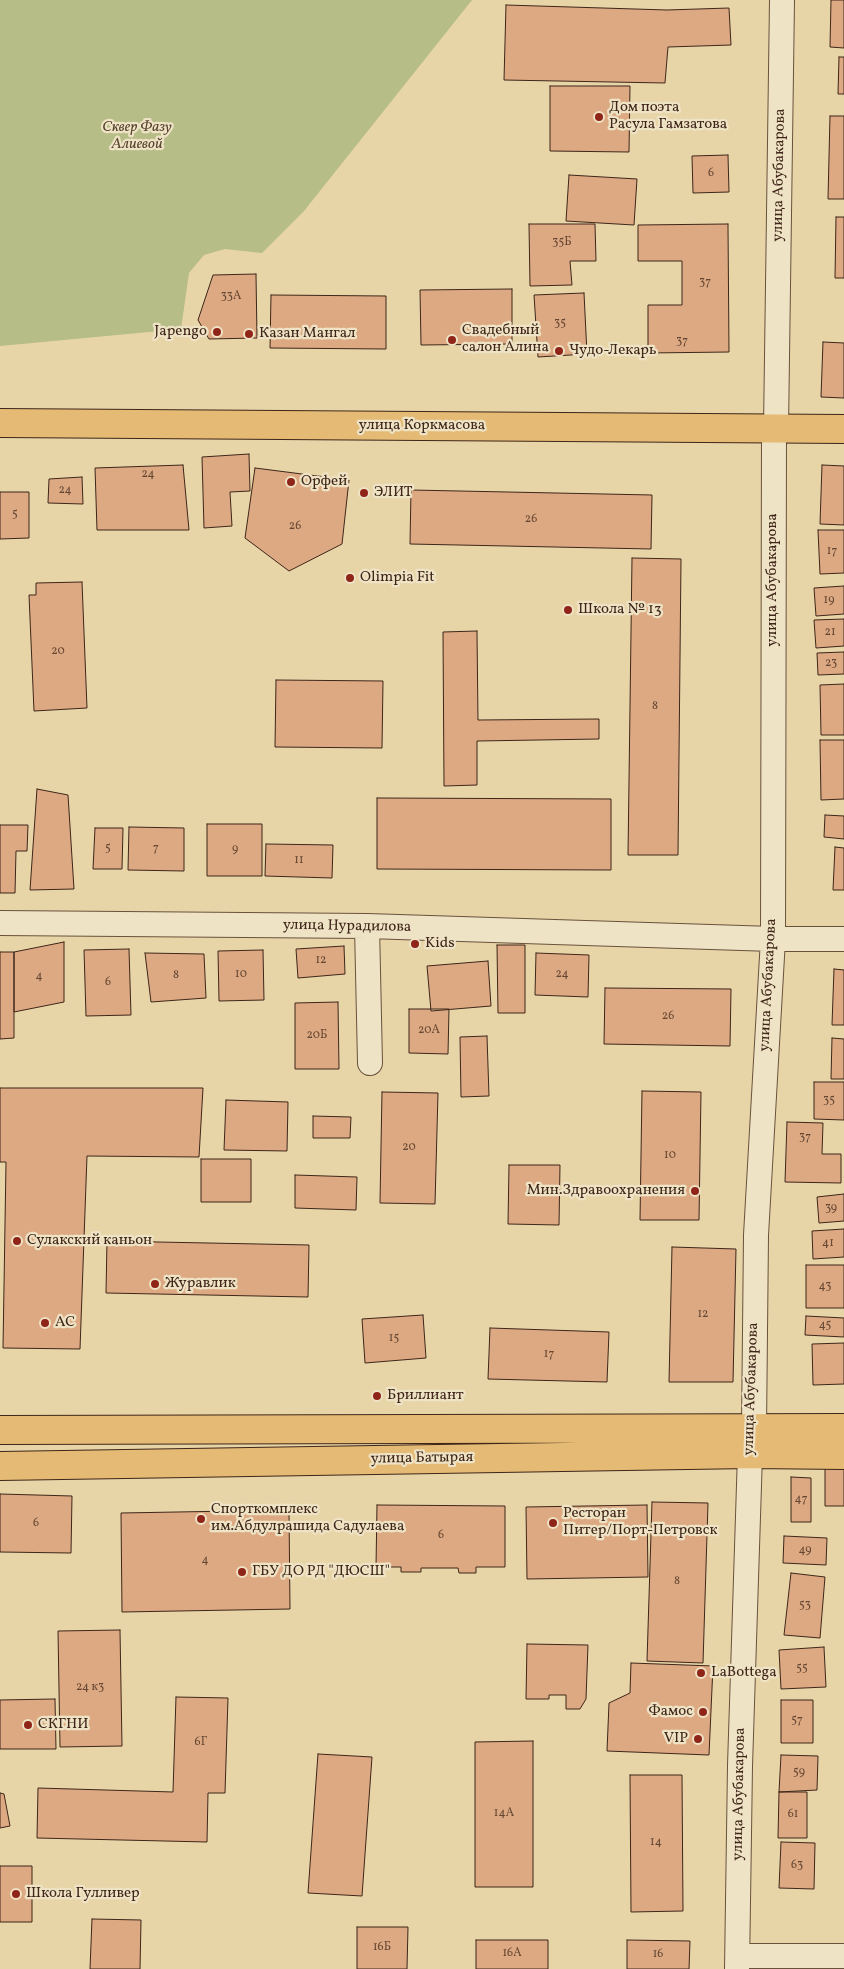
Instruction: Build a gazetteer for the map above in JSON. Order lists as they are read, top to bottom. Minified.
{"streets":{"main road":["улица Коркмасова","улица Батырая"],"street":["улица Абубакарова","улица Нурадилова"]},"crossings":[["улица Абубакарова","улица Коркмасова"],["улица Абубакарова","улица Нурадилова"],["улица Абубакарова","улица Батырая"]],"parks":["Сквер Фазу Алиевой"],"places":["Дом поэта Расула Гамзатова","Japengo","Казан Мангал","Свадебный салон Алина","Чудо-Лекарь","Орфей","ЭЛИТ","Olimpia Fit","Школа № 13","Kids","Мин.Здравоохранения","Сулакский каньон","Журавлик","АС","Бриллиант","Спорткомплекс им.Абдулрашида Садулаева","Ресторан Питер/Порт-Петровск","ГБУ ДО РД \"ДЮСШ\"","LaBottega","Фамос","СКГНИ","VIP","Школа Гулливер"],"house_numbers":["6","35Б","37","33А","35","37","24","24","5","26","26","17","19","21","20","23","8","5","7","9","11","12","10","24","8","4","6","26","20А","20Б","35","37","20","10","39","41","43","12","45","15","17","47","6","6","49","4","8","53","55","24 к3","57","6Г","59","14А","61","14","63","16Б","16А","16"]}
